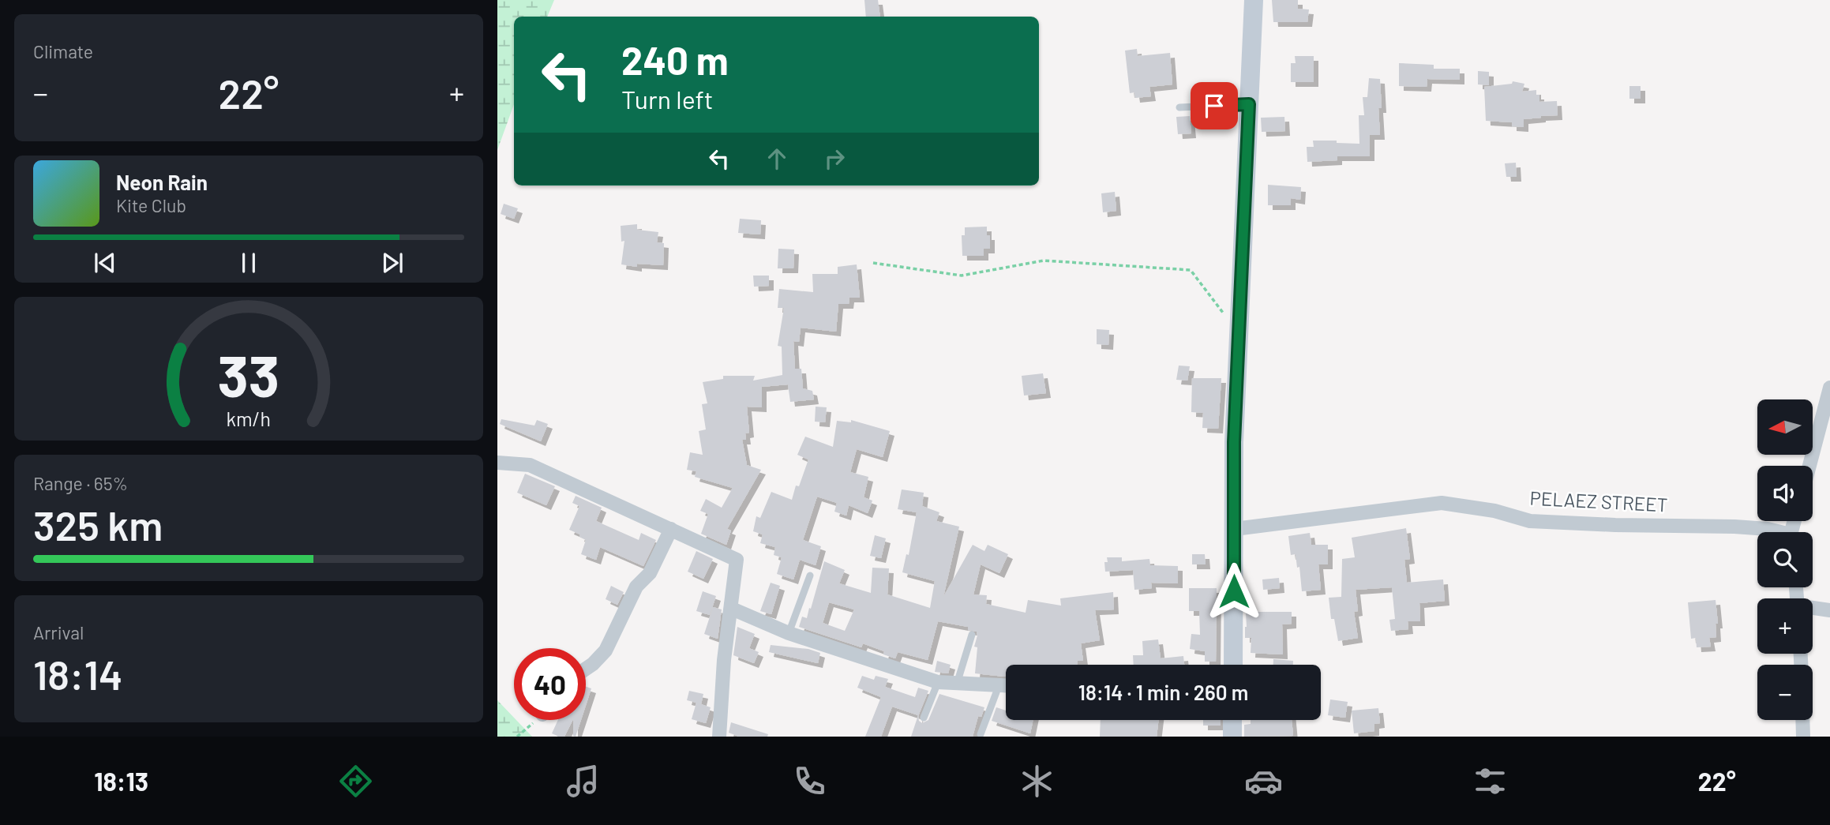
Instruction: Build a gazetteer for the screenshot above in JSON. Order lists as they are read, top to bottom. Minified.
{"streets":{"street":["PELAEZ STREET"]},"north":"left","page":{"tile":["Climate",["Range · 65%","325 km"],["Arrival","18:14"]],"turn":["240 m","Turn left"],"heat":["−","22°","+"],"song":["Neon Rain","Kite Club"],"map_buttons":["+","−"],"limit":"40","trip":"18:14 · 1 min · 260 m","tabs":["18:13","22°"],"gauge":["33","km/h"]}}
